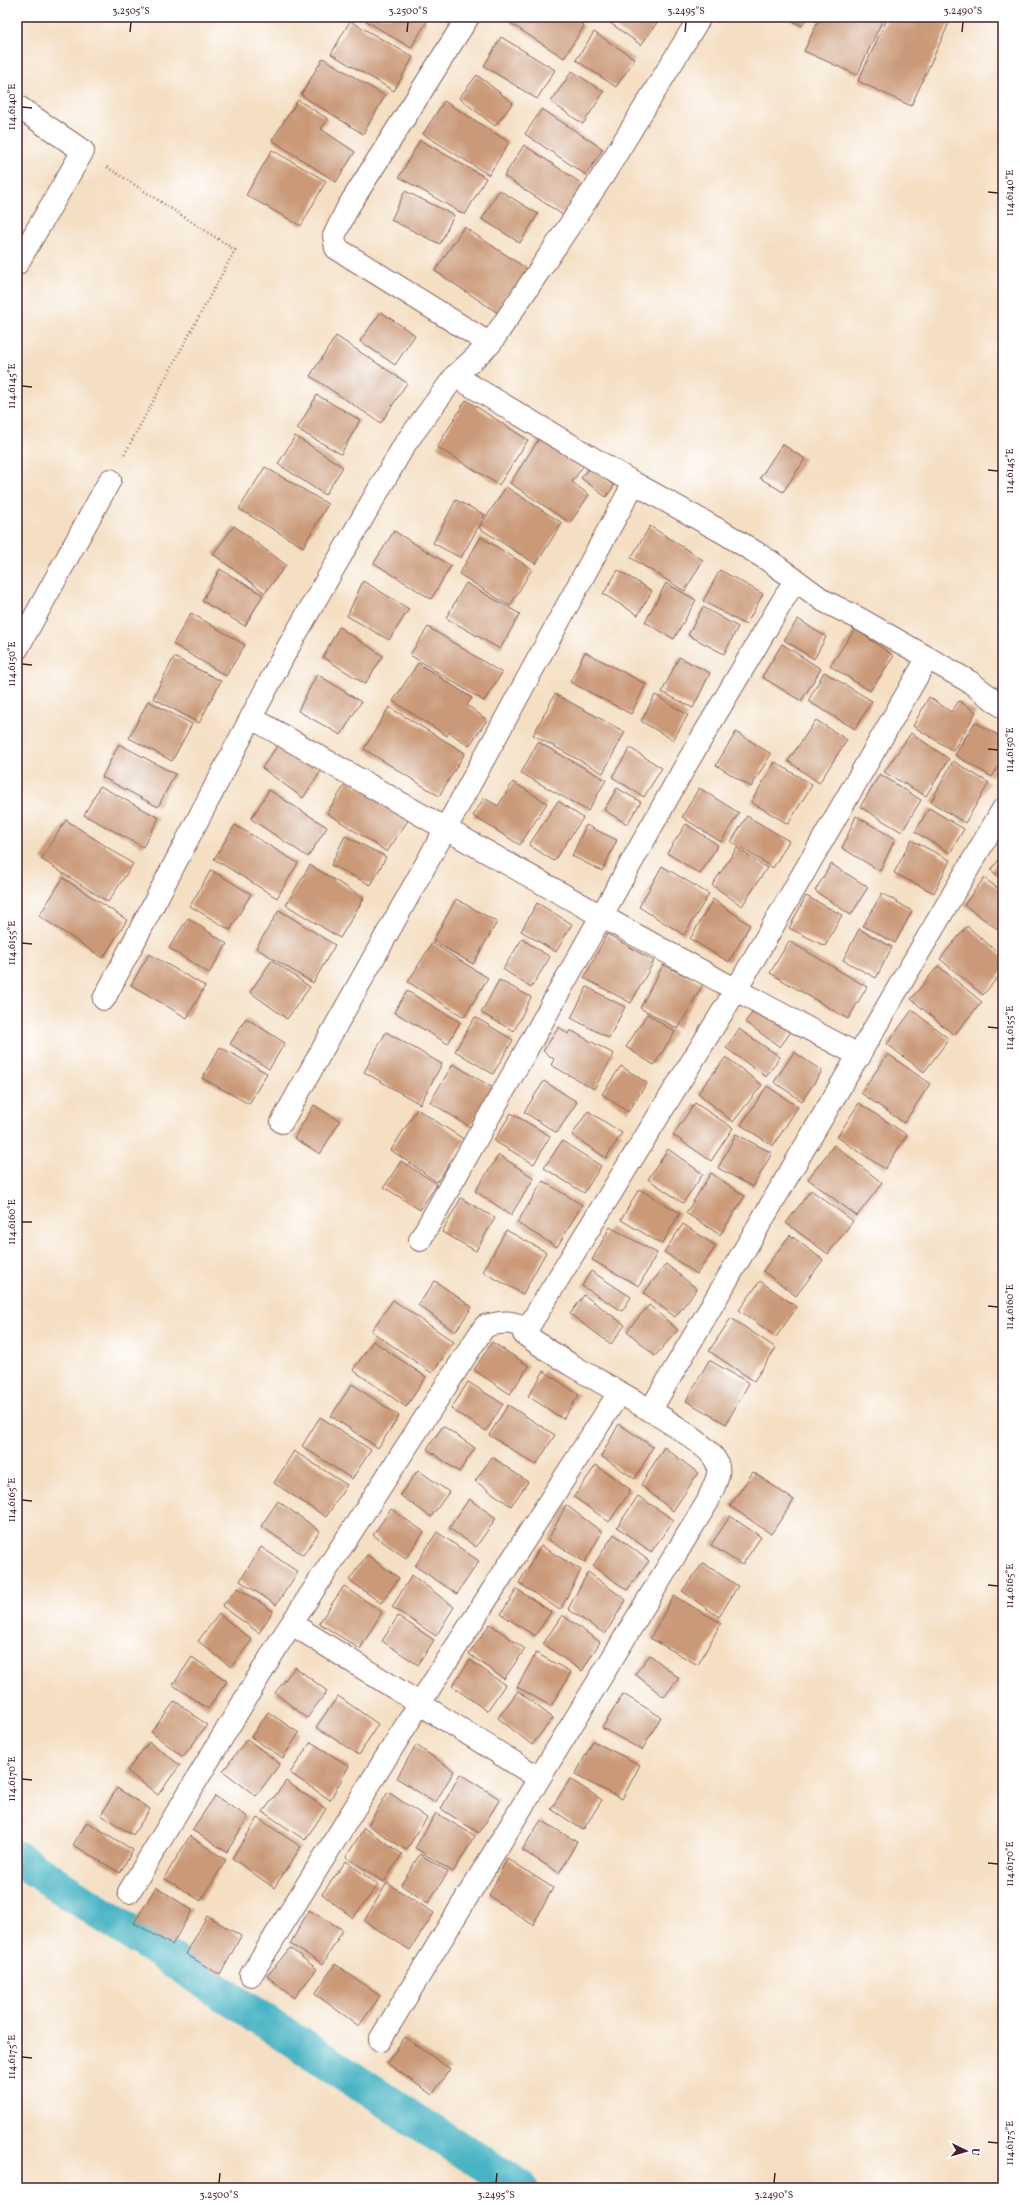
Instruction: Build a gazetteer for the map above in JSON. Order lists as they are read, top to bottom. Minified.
{"north":"right","coordinates":["3.2505°S","3.2500°S","3.2495°S","3.2490°S","114.6140°E","114.6145°E","114.6150°E","114.6155°E","114.6160°E","114.6165°E","114.6170°E","114.6175°E"]}
